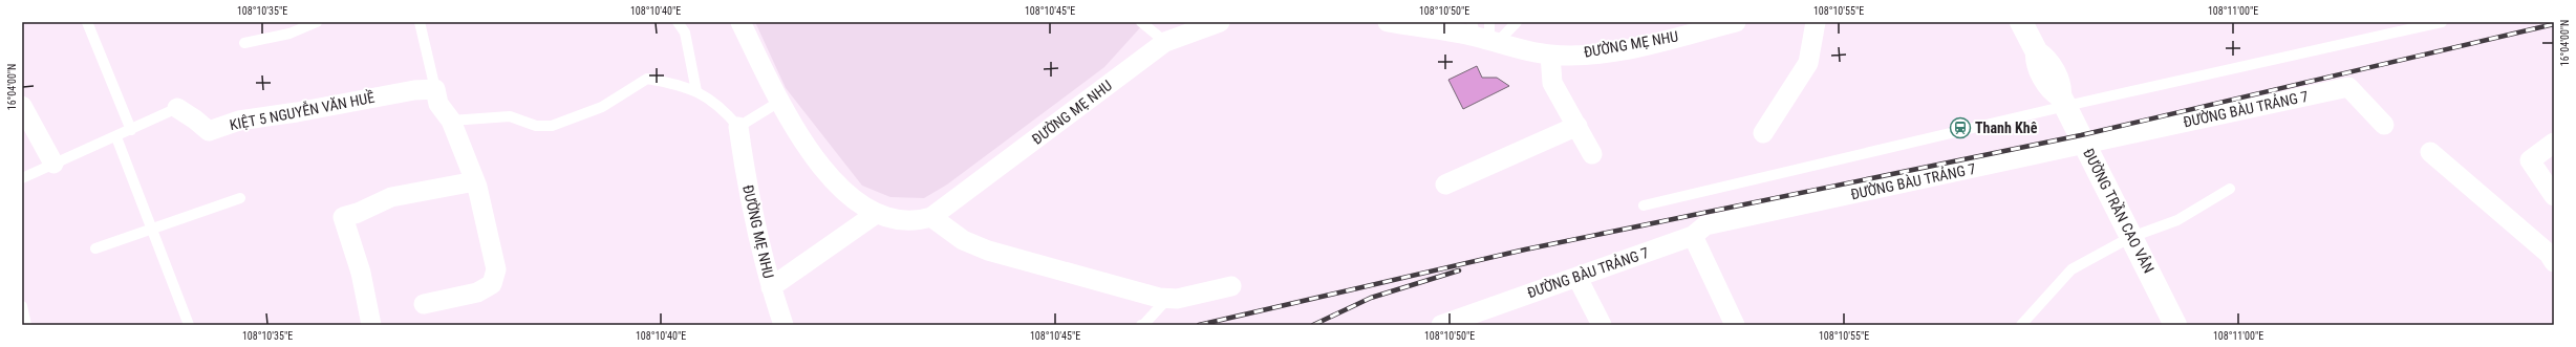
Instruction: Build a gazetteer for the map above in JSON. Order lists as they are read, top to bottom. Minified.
{"streets":{"main road":["ĐƯỜNG TRẦN CAO VÂN"],"street":["ĐƯỜNG MẸ NHU","ĐƯỜNG BÀU TRẢNG 7","KIỆT 5 NGUYỄN VĂN HUỀ"]},"crossings":[["ĐƯỜNG BÀU TRẢNG 7","ĐƯỜNG TRẦN CAO VÂN"]],"places":{"station":["Thanh Khê"]},"coordinates":["108°10'35\"E","108°10'40\"E","108°10'45\"E","108°10'50\"E","108°10'55\"E","108°11'00\"E","16°04'00\"N"]}
